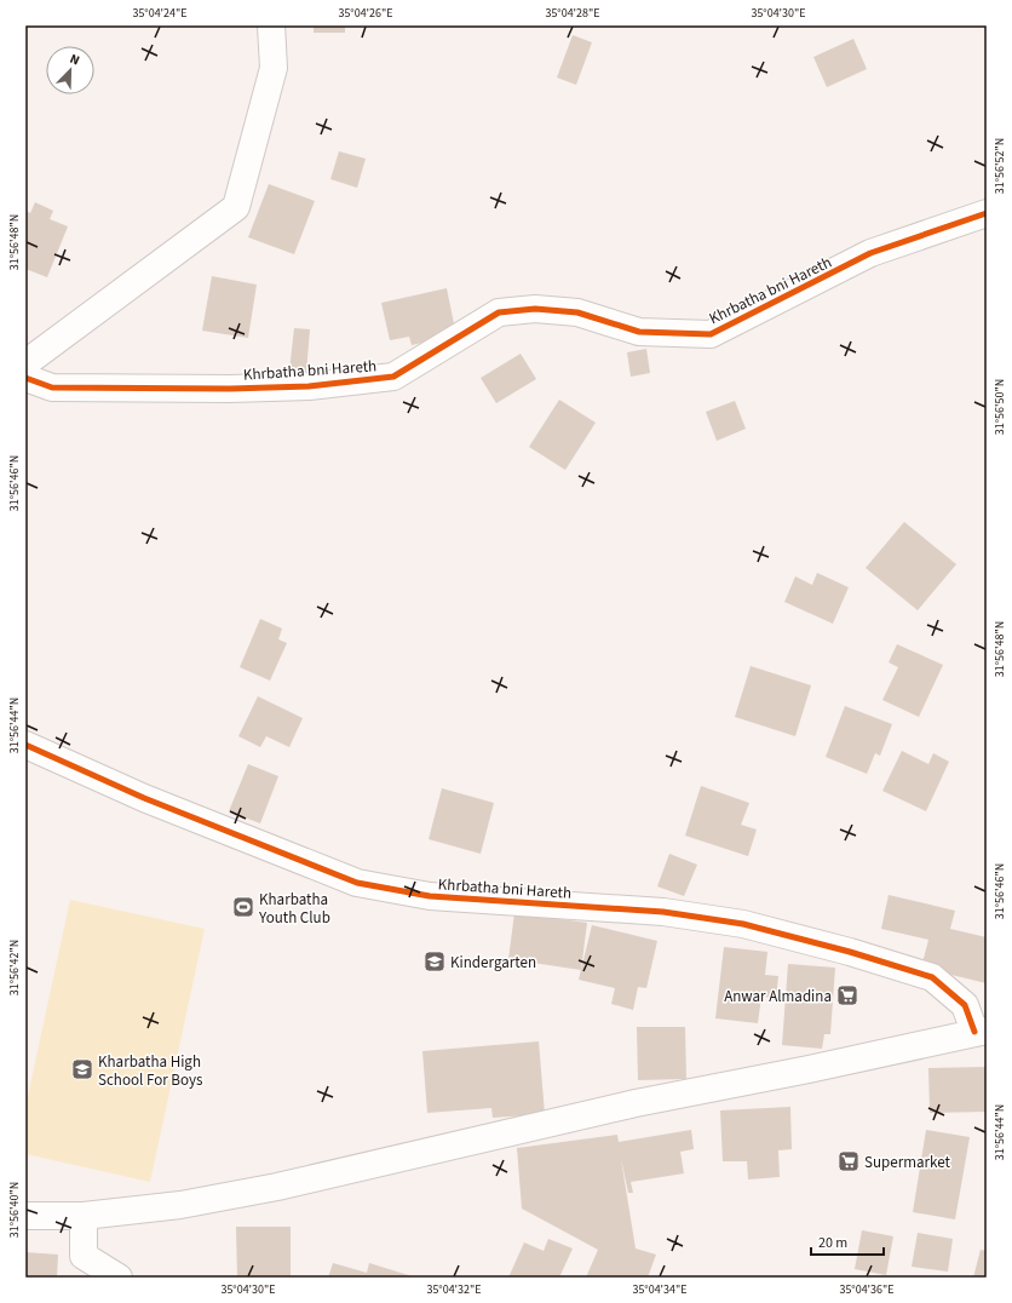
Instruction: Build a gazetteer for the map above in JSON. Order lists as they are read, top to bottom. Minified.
{"streets":{"street":["Khrbatha bni Hareth"]},"places":{"sports":["Kharbatha Youth Club"],"school or university":["Kindergarten","Kharbatha High School For Boys"],"supermarket":["Anwar Almadina","Supermarket"]},"scale_bar":"20 m","north":"top right","coordinates":["35°04'24\"E","35°04'26\"E","35°04'28\"E","35°04'30\"E","31°56'52\"N","31°56'48\"N","31°56'50\"N","31°56'46\"N","31°56'44\"N","31°56'42\"N","31°56'40\"N","35°04'32\"E","35°04'34\"E","35°04'36\"E"]}
